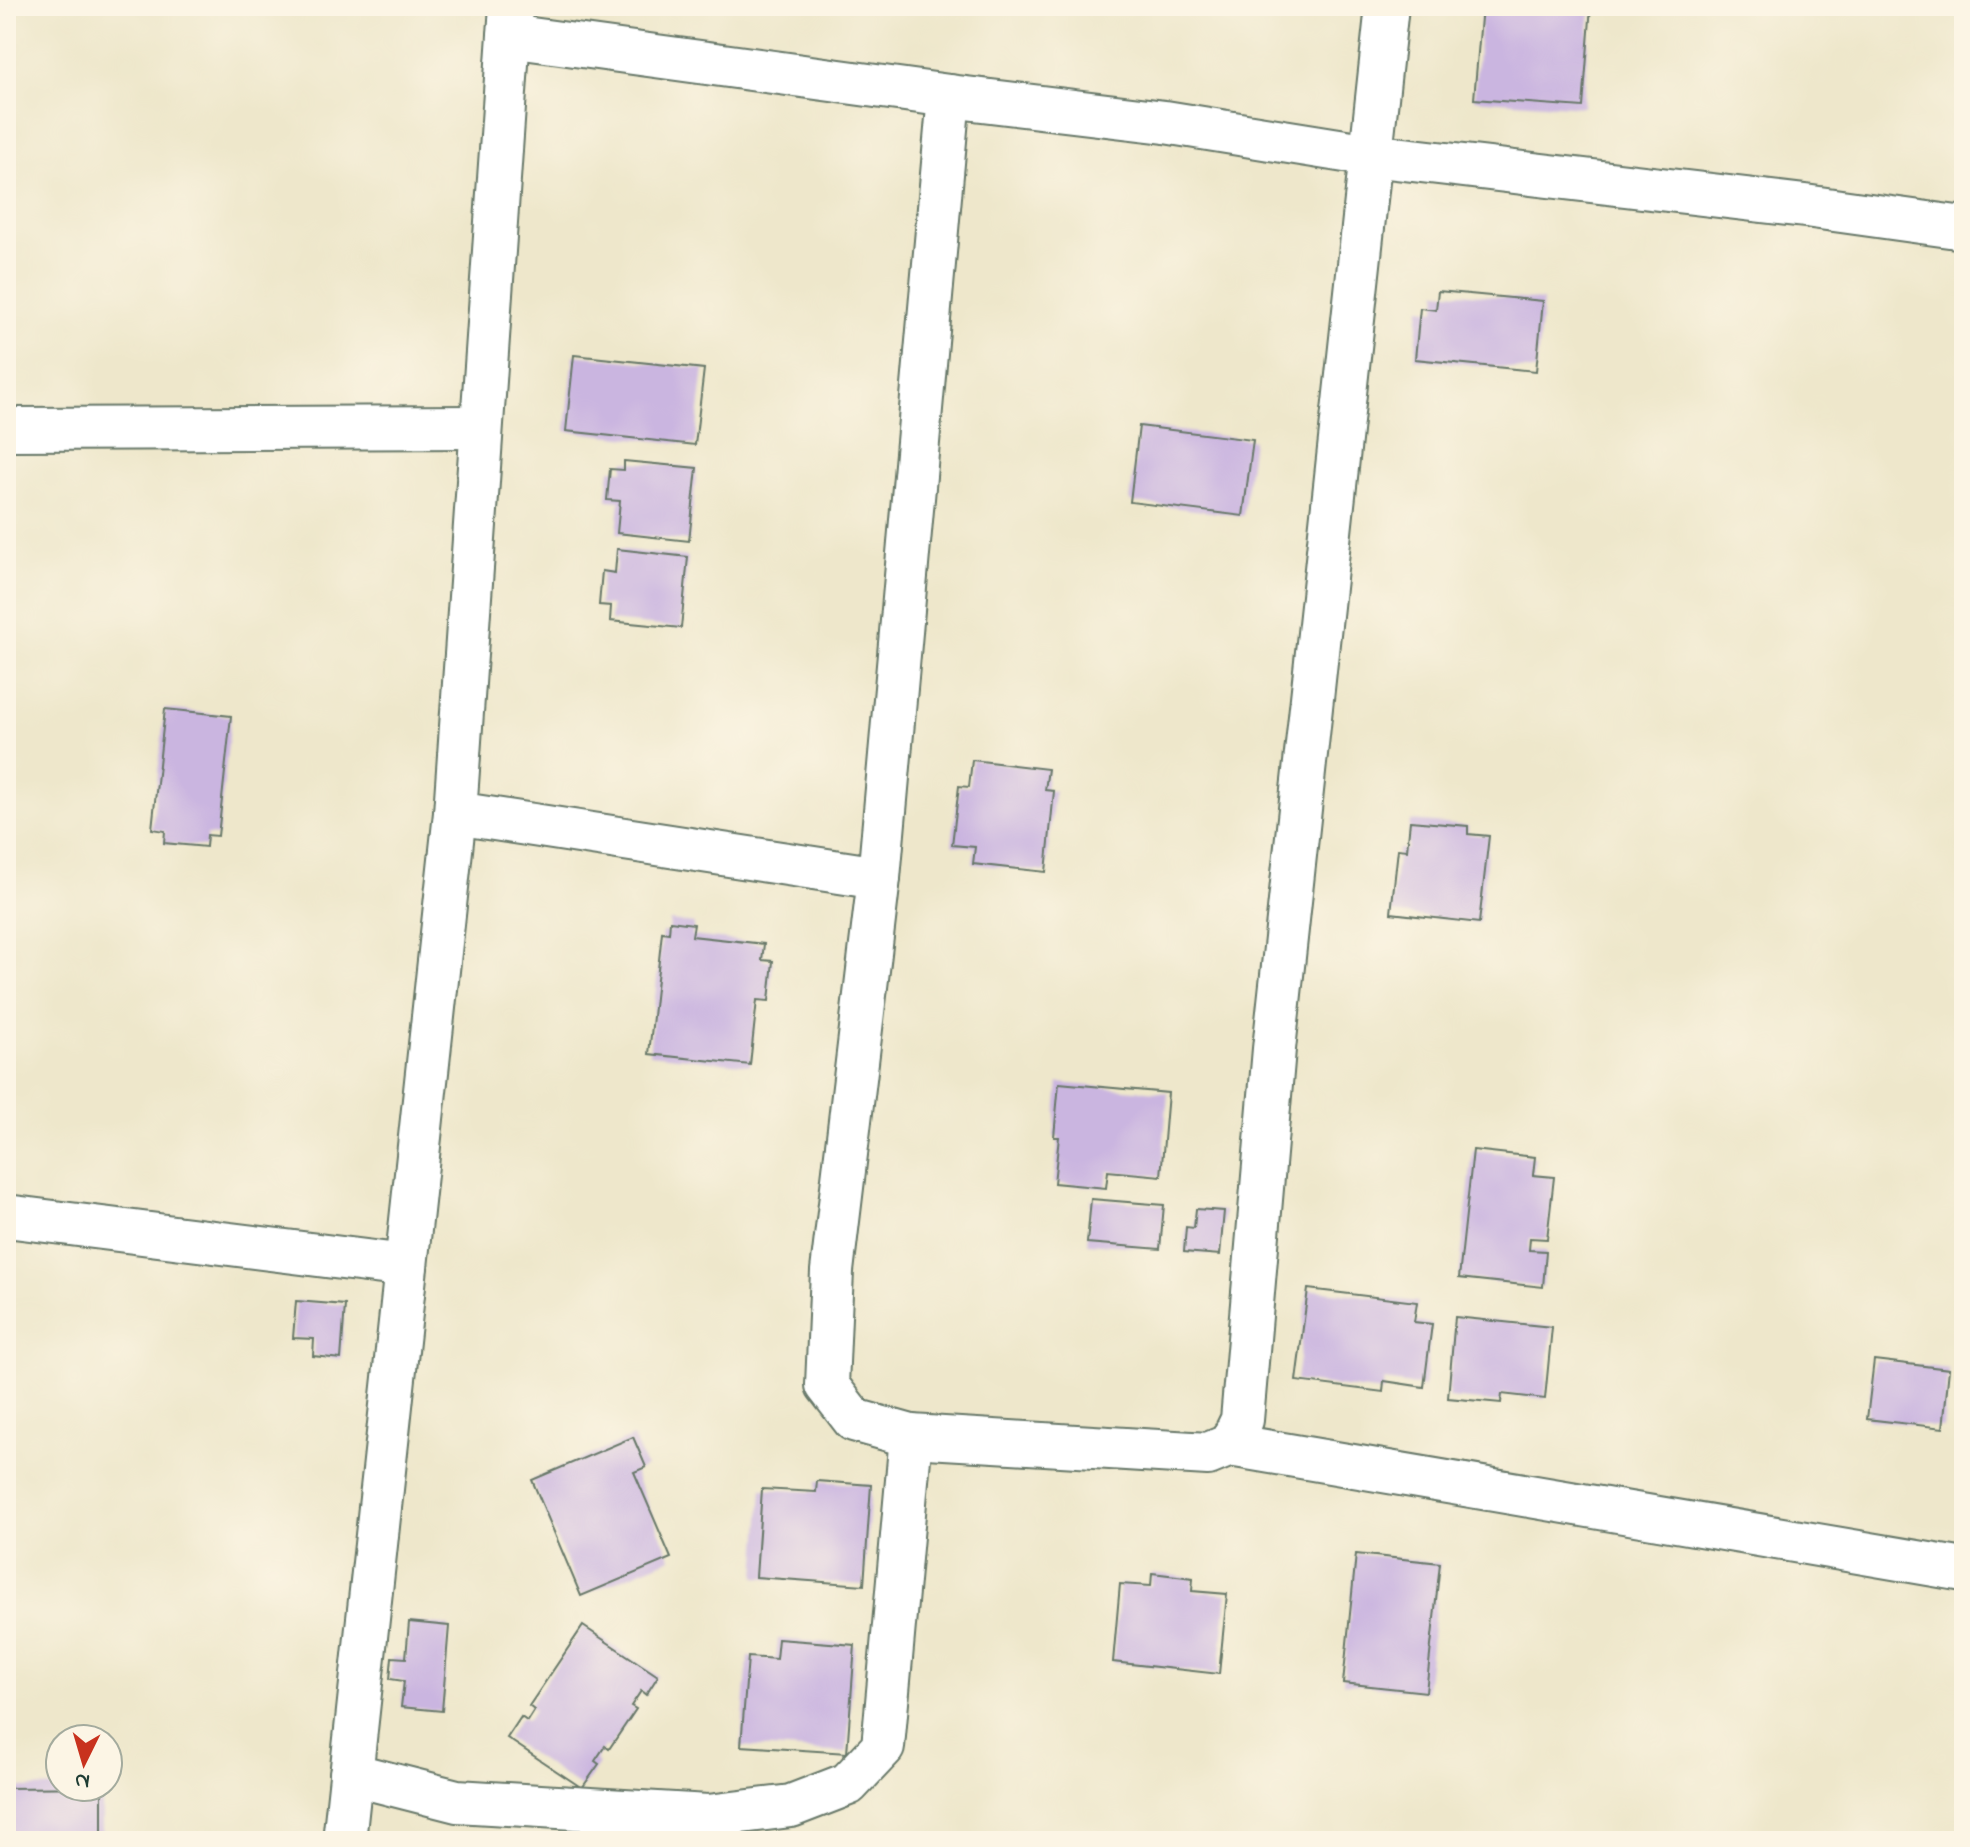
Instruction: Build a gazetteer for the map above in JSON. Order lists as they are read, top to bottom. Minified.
{"north":"bottom"}
